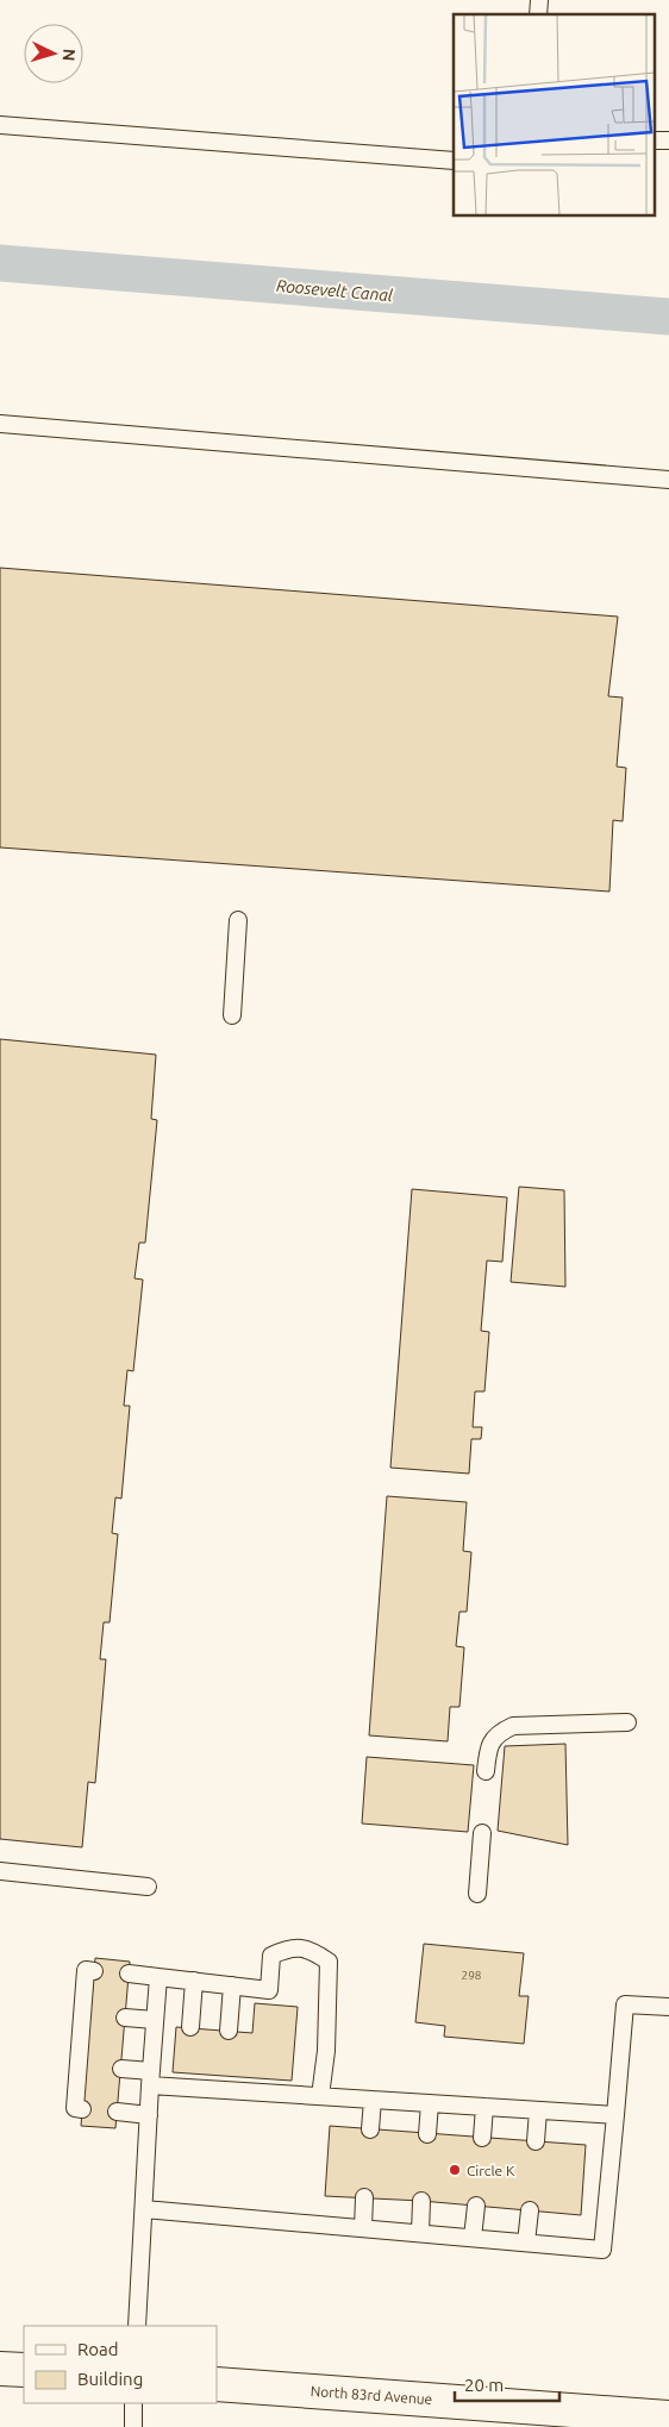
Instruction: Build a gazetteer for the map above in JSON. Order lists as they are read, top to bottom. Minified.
{"streets":{"main road":["North 83rd Avenue"]},"water":["Roosevelt Canal"],"places":["Circle K"],"house_numbers":["298"],"legend":["Road","Building"],"scale_bar":"20 m","north":"right"}
